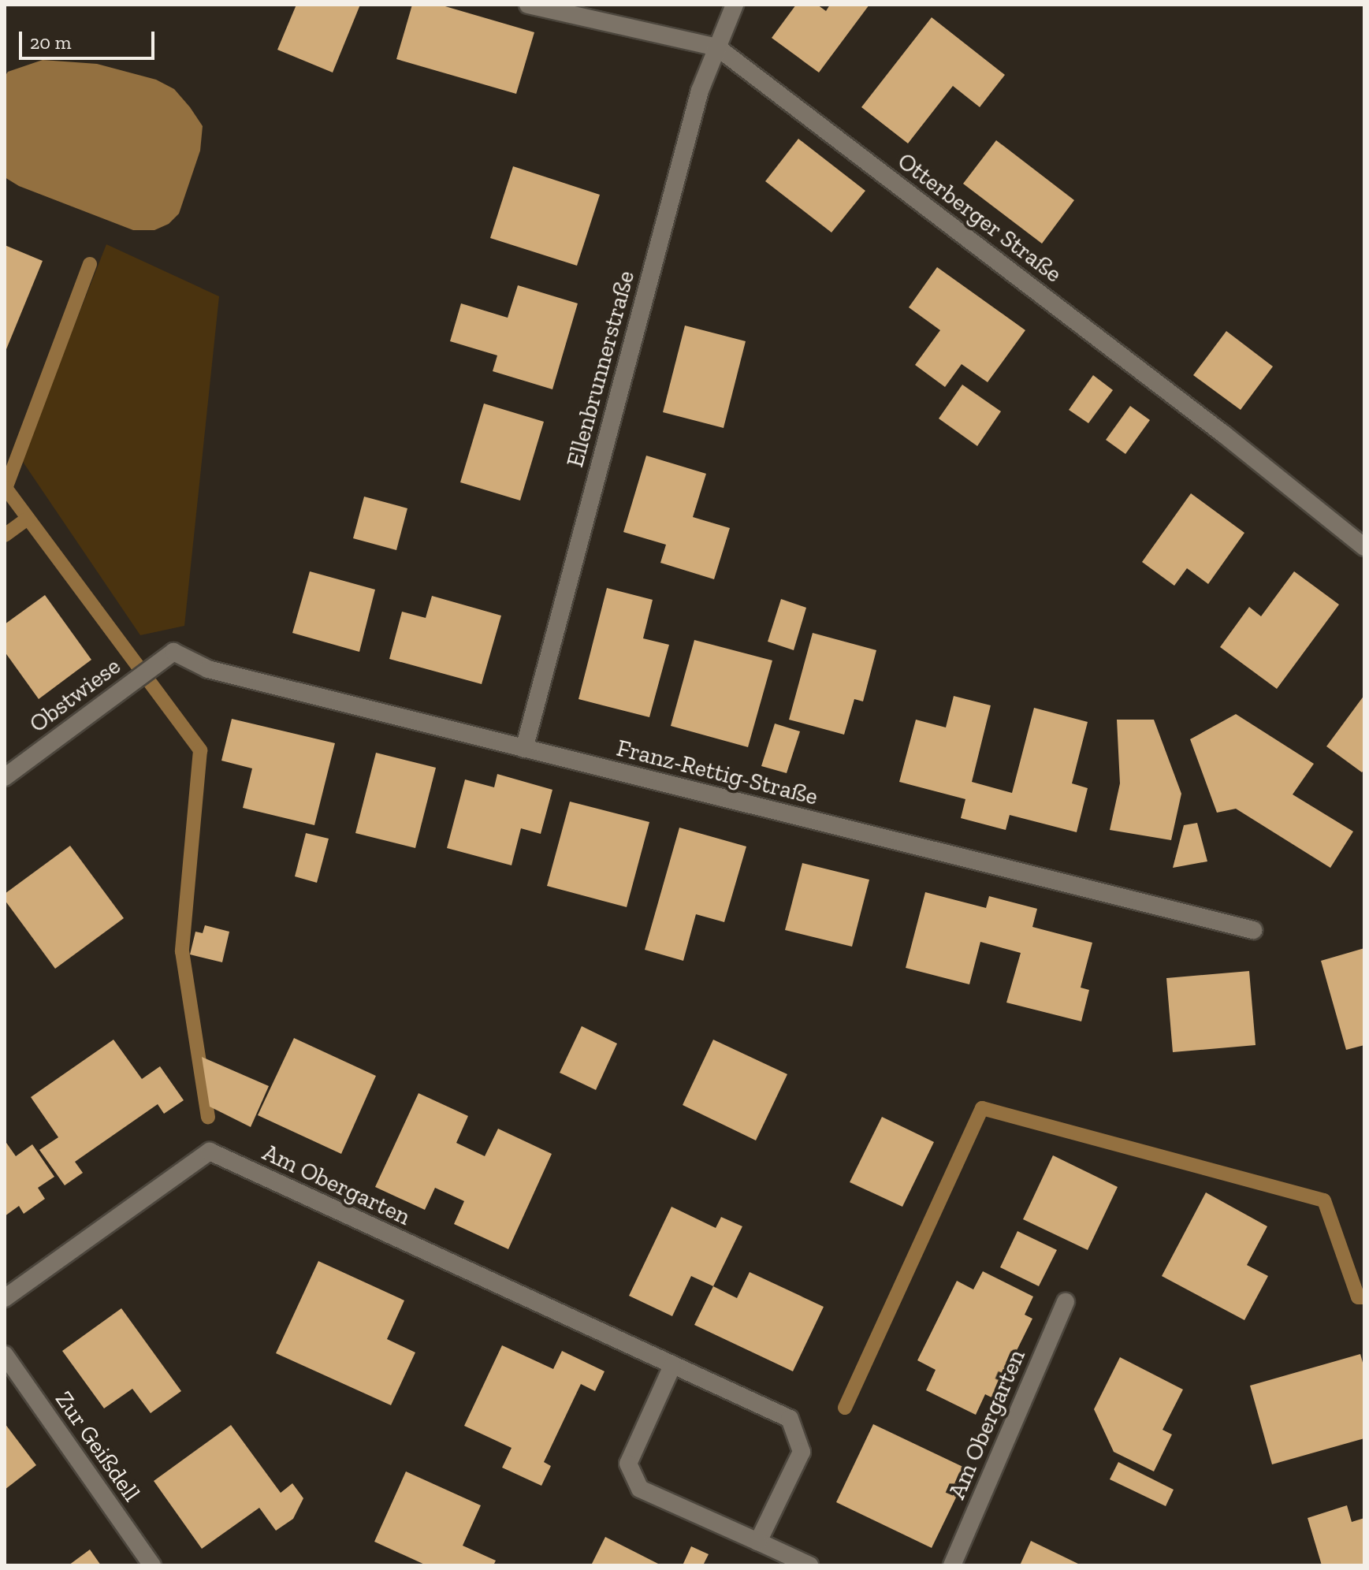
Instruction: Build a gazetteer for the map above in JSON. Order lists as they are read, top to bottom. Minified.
{"streets":{"street":["Otterberger Straße","Ellenbrunnerstraße","Obstwiese","Franz-Rettig-Straße","Am Obergarten","Zur Geißdell"]},"crossings":[["Otterberger Straße","Ellenbrunnerstraße"],["Ellenbrunnerstraße","Franz-Rettig-Straße"],["Obstwiese","Franz-Rettig-Straße"]],"scale_bar":"20 m"}
